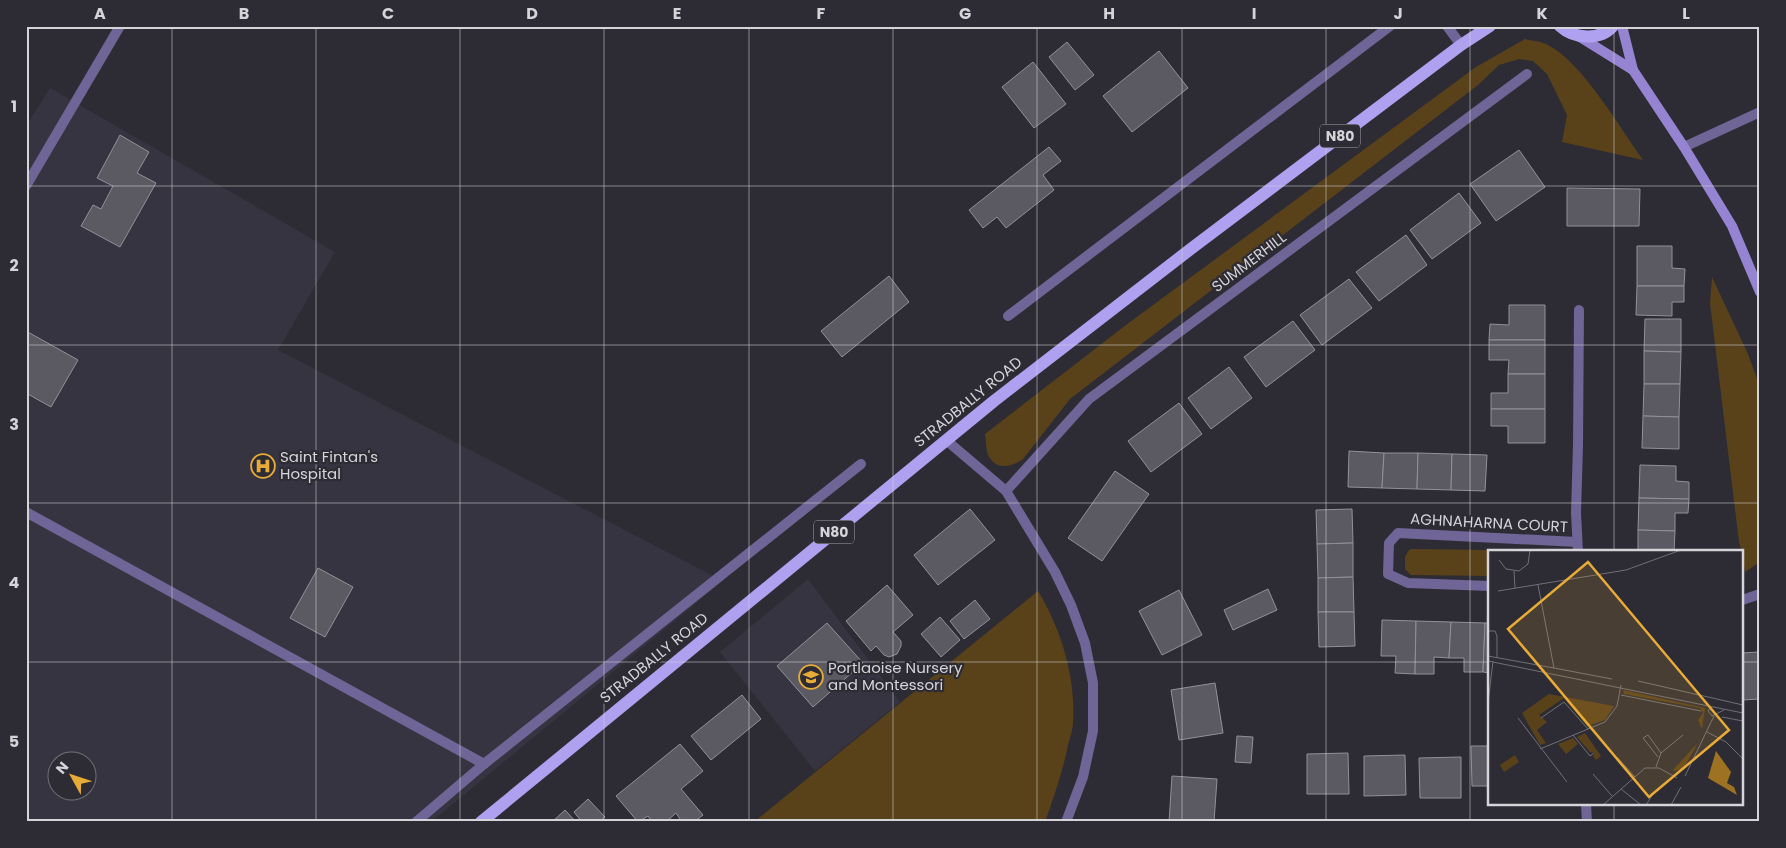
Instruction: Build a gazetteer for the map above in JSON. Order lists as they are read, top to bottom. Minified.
{"streets":{"main road":["N80","STRADBALLY ROAD"],"street":["SUMMERHILL","AGHNAHARNA COURT"]},"places":{"hospital":["Saint Fintan's Hospital"],"school or university":["Portlaoise Nursery and Montessori"]},"north":"top left","grid":{"columns":["A","B","C","D","E","F","G","H","I","J","K","L"],"rows":["1","2","3","4","5"]}}
